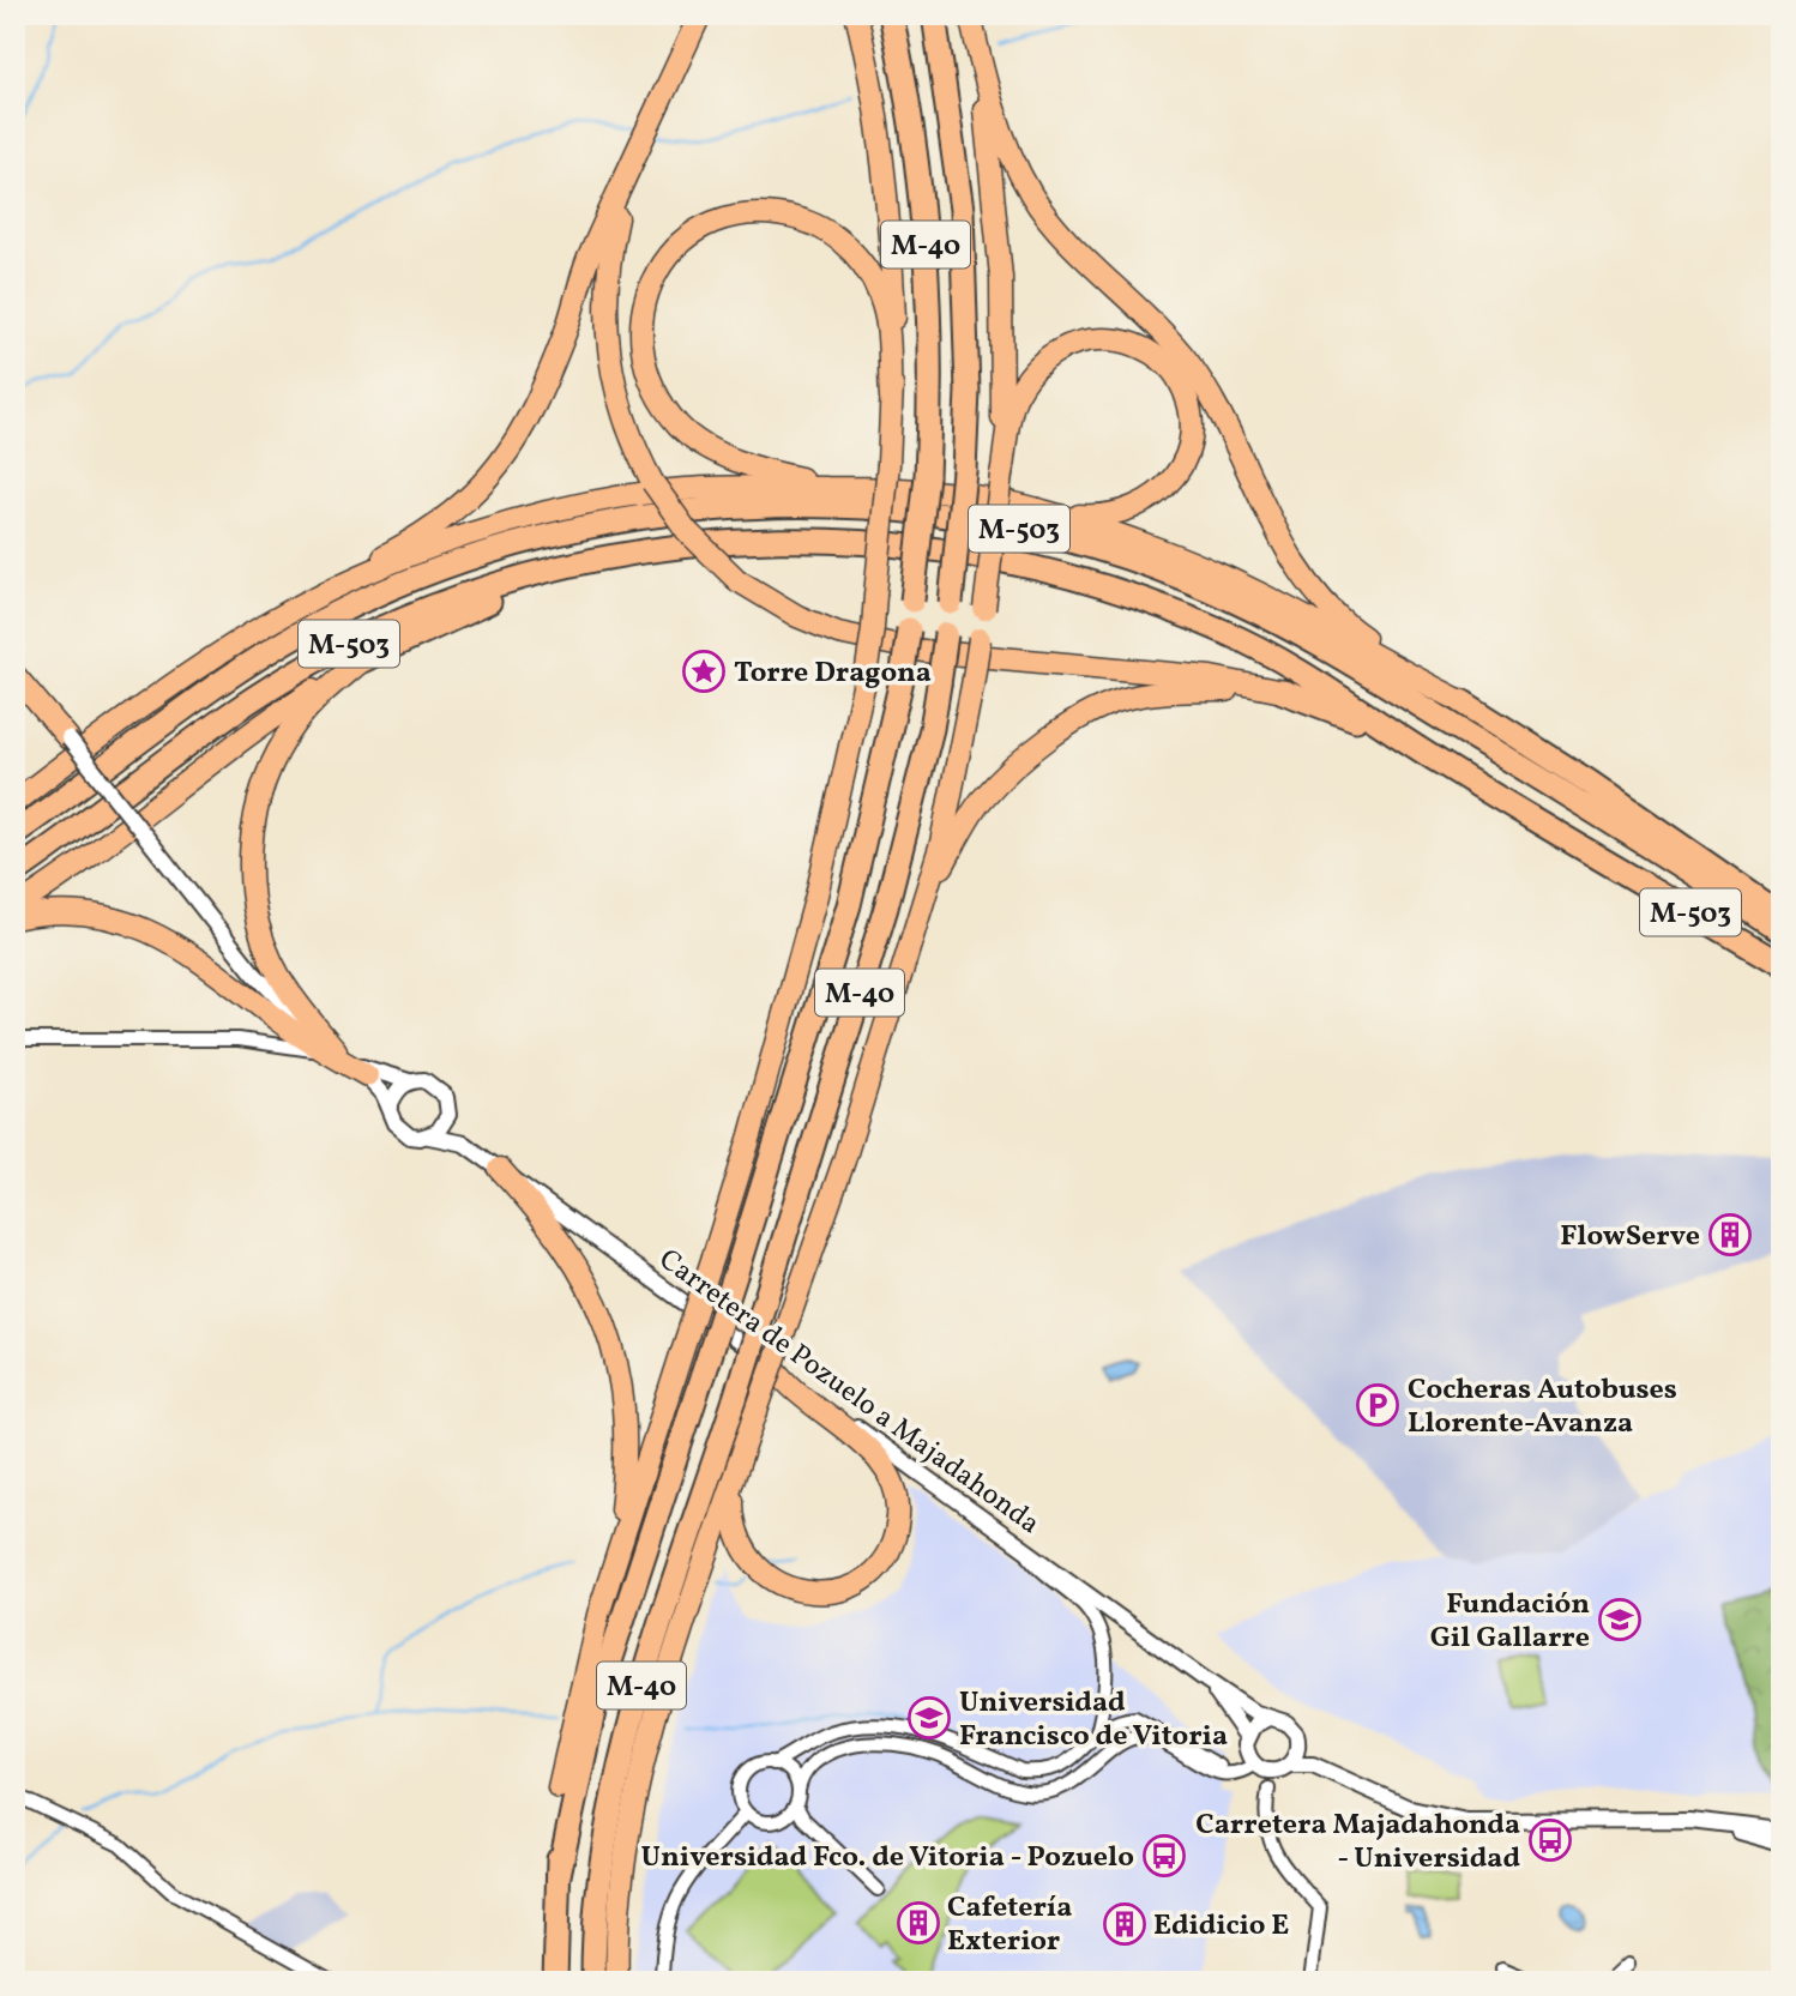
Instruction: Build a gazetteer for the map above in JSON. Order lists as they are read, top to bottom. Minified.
{"streets":{"highway":["M-40","M-503"],"street":["Carretera de Pozuelo a Majadahonda"]},"places":{"place":["Torre Dragona"],"building":["FlowServe","Cafetería Exterior","Edidicio E"],"parking":["Cocheras Autobuses Llorente-Avanza"],"school or university":["Fundación Gil Gallarre","Universidad Francisco de Vitoria"],"bus stop":["Carretera Majadahonda - Universidad","Universidad Fco. de Vitoria - Pozuelo"]}}
